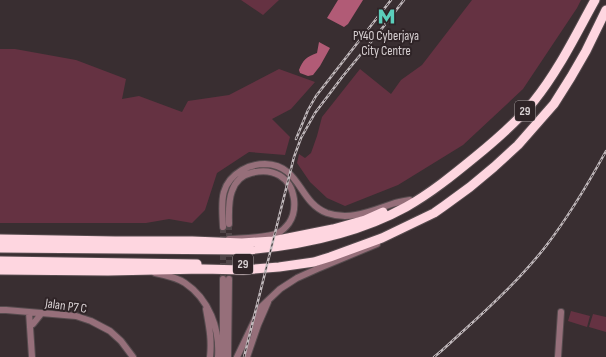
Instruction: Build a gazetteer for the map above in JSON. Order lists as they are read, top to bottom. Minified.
{"streets":{"highway":["29"],"street":["Jalan P7 C"]},"places":{"metro station":["PY40 Cyberjaya City Centre"]}}
